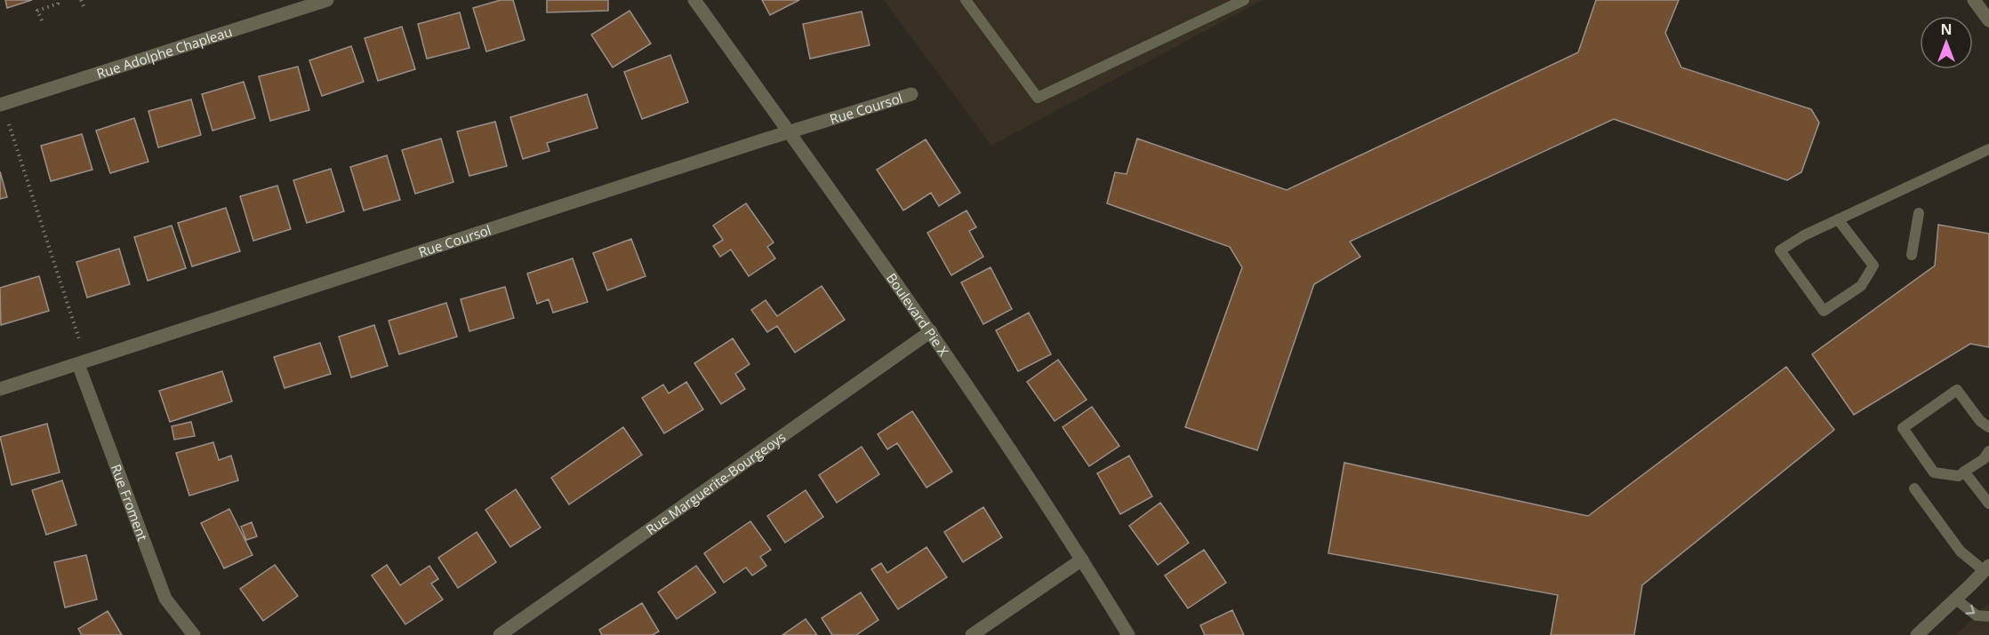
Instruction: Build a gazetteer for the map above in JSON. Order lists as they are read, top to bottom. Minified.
{"streets":{"street":["Rue Adolphe Chapleau","Rue Coursol","Boulevard Pie X","Rue Marguerite-Bourgeoys","Rue Froment"]},"crossings":[["Rue Coursol","Boulevard Pie X"],["Rue Coursol","Rue Froment"],["Boulevard Pie X","Rue Marguerite-Bourgeoys"]],"north":"top"}
